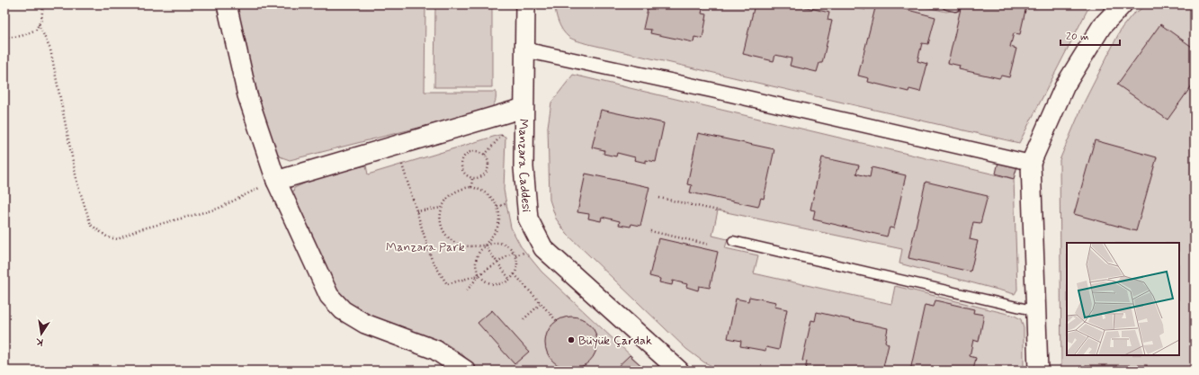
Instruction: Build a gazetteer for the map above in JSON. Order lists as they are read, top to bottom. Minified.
{"streets":{"street":["Manzara Caddesi"]},"parks":["Manzara Park"],"places":["Büyük Çardak"],"scale_bar":"20 m","north":"bottom"}
